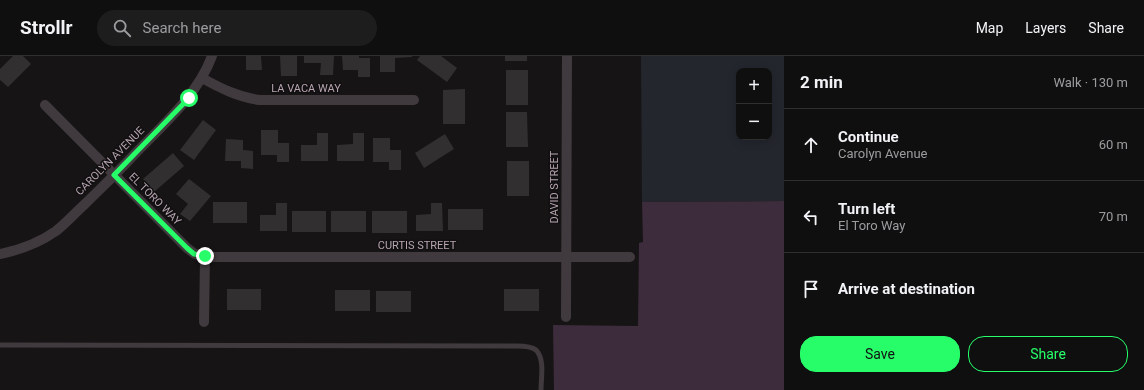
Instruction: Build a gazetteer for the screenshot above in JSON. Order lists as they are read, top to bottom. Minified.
{"streets":{"street":["LA VACA WAY","CAROLYN AVENUE","DAVID STREET","EL TORO WAY","CURTIS STREET"]},"crossings":[["LA VACA WAY","CAROLYN AVENUE"],["CAROLYN AVENUE","EL TORO WAY"],["DAVID STREET","CURTIS STREET"],["EL TORO WAY","CURTIS STREET"]],"page":{"header":"Strollr","search":"Search here","nav":["Map","Layers","Share"],"heading":["2 min","Walk · 130 m"],"map_buttons":["+","−"],"list":[["Continue","Carolyn Avenue","60 m"],["Turn left","El Toro Way","70 m"],"Arrive at destination"],"buttons":["Save","Share"]}}
